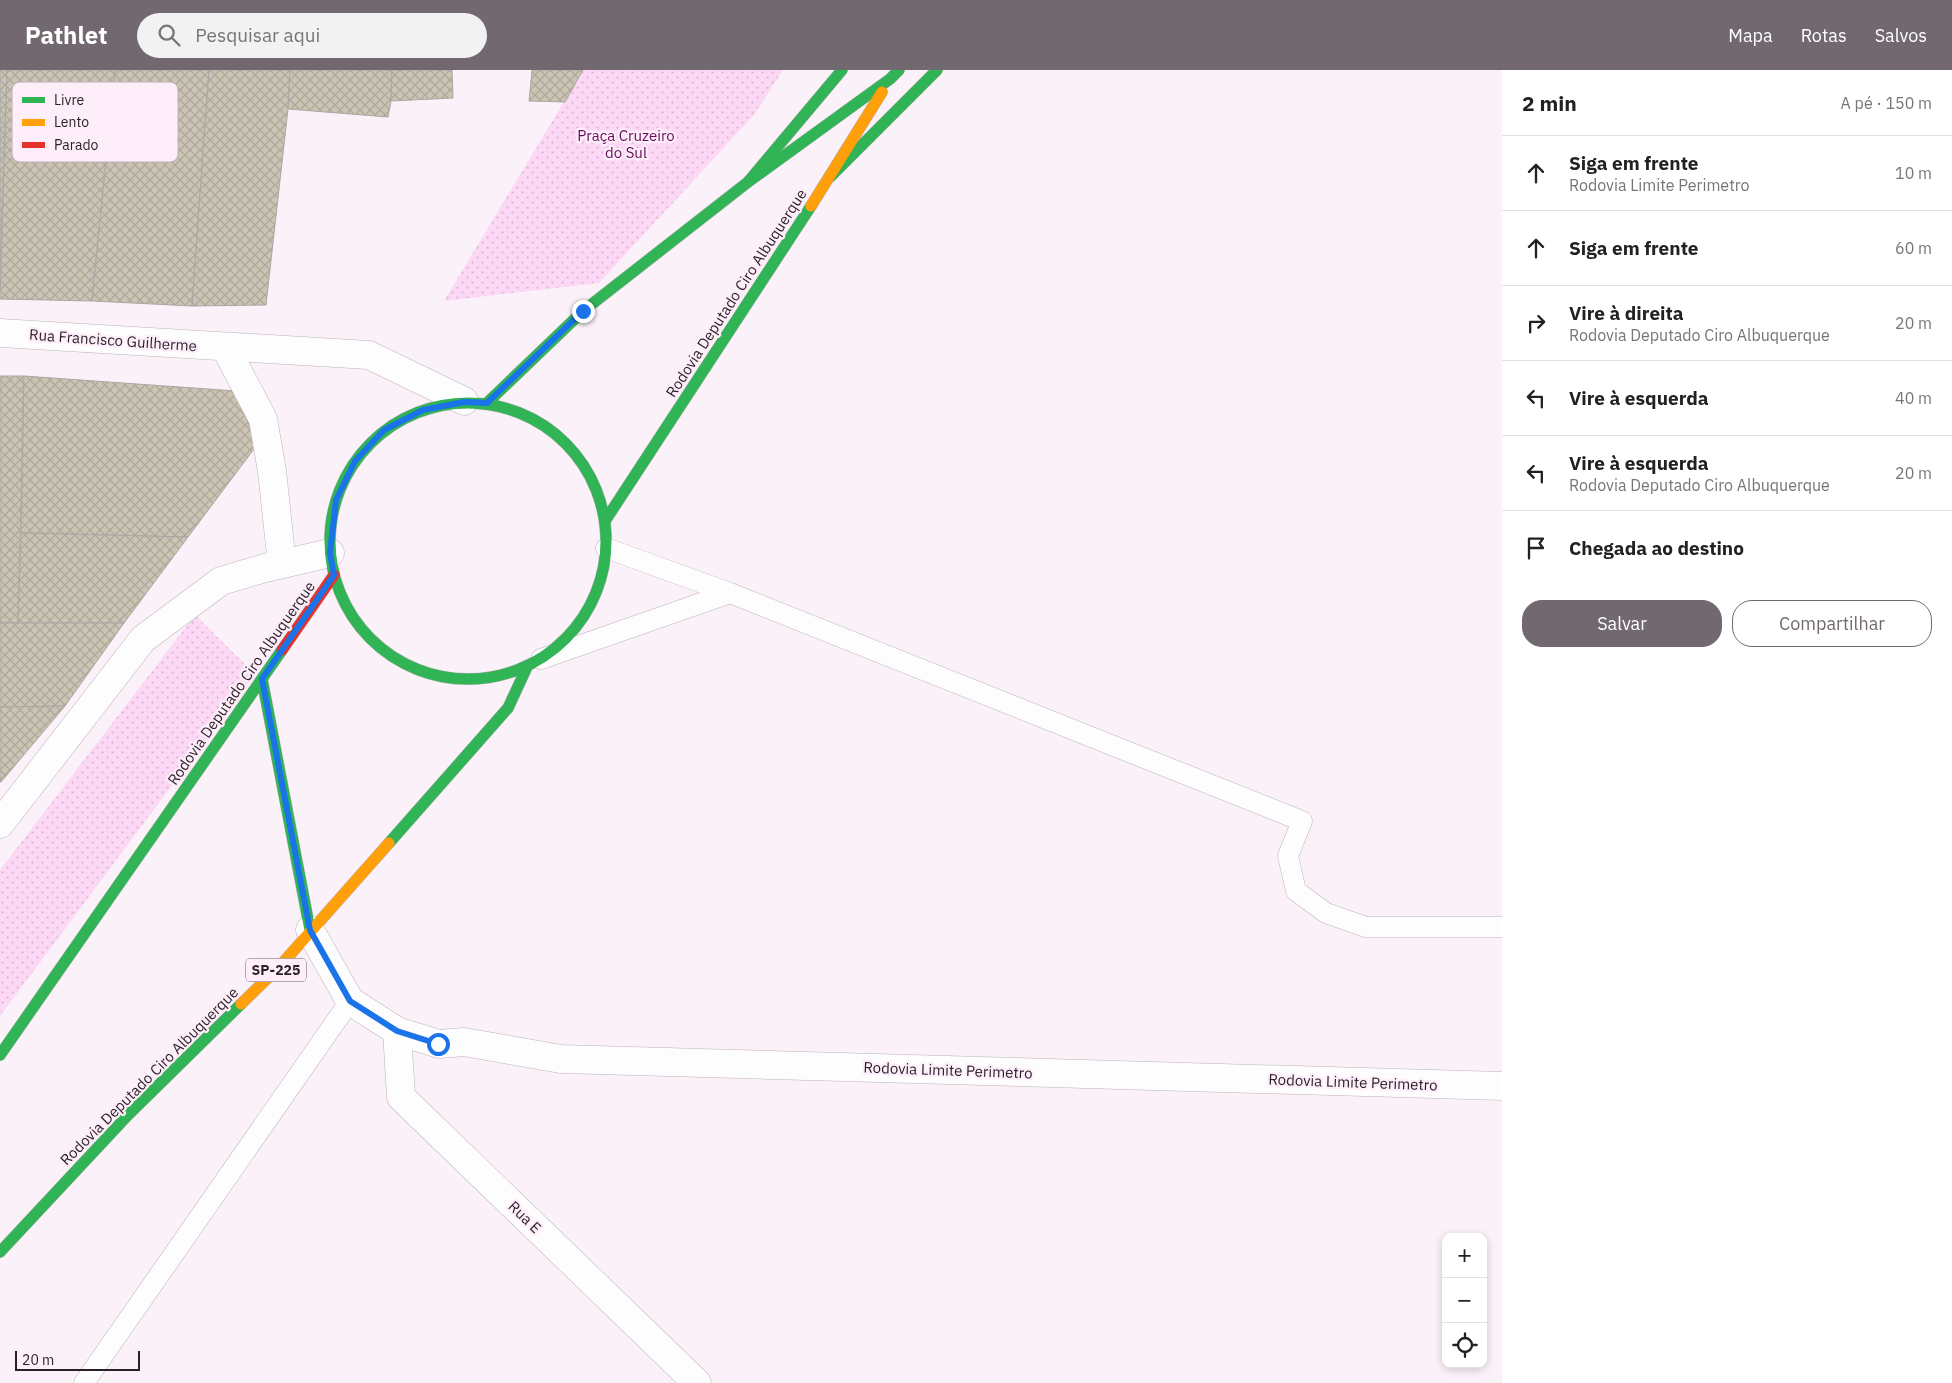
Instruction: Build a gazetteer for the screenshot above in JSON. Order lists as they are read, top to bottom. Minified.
{"streets":{"main road":["Rodovia Deputado Ciro Albuquerque","SP-225"],"street":["Rua Francisco Guilherme","Rodovia Limite Perimetro","Rua E"]},"crossings":[["Rodovia Deputado Ciro Albuquerque","Rua Francisco Guilherme"],["Rodovia Limite Perimetro","Rua E"]],"parks":["Praça Cruzeiro do Sul"],"legend":["Livre","Lento","Parado"],"scale_bar":"20 m","page":{"header":"Pathlet","search":"Pesquisar aqui","nav":["Mapa","Rotas","Salvos"],"heading":["2 min","A pé · 150 m"],"list":[["Siga em frente","Rodovia Limite Perimetro","10 m"],["Siga em frente","60 m"],["Vire à direita","Rodovia Deputado Ciro Albuquerque","20 m"],["Vire à esquerda","40 m"],["Vire à esquerda","Rodovia Deputado Ciro Albuquerque","20 m"],"Chegada ao destino"],"buttons":["Salvar","Compartilhar"],"map_buttons":["+","−"],"scale":"20 m"}}
